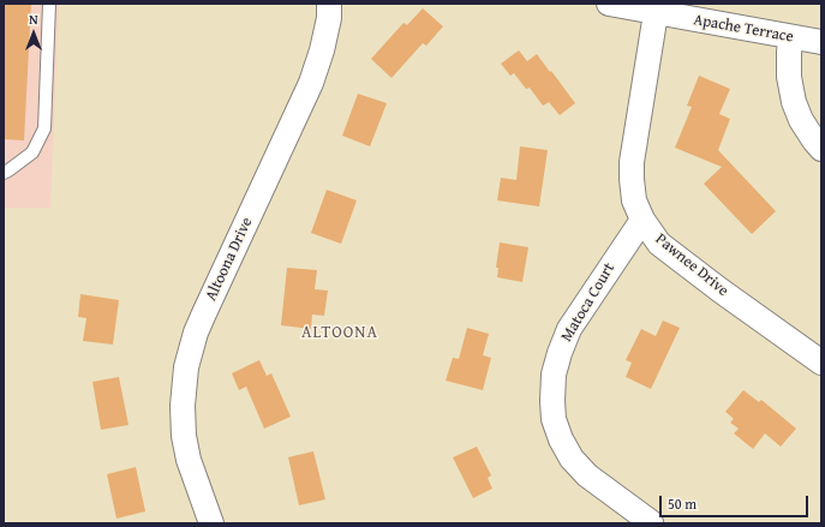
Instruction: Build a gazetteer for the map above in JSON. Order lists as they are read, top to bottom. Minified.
{"streets":{"street":["Apache Terrace","Altoona Drive","Pawnee Drive","Matoca Court"]},"crossings":[["Apache Terrace","Pawnee Drive"],["Pawnee Drive","Matoca Court"]],"districts":["ALTOONA"],"scale_bar":"50 m","north":"top"}
